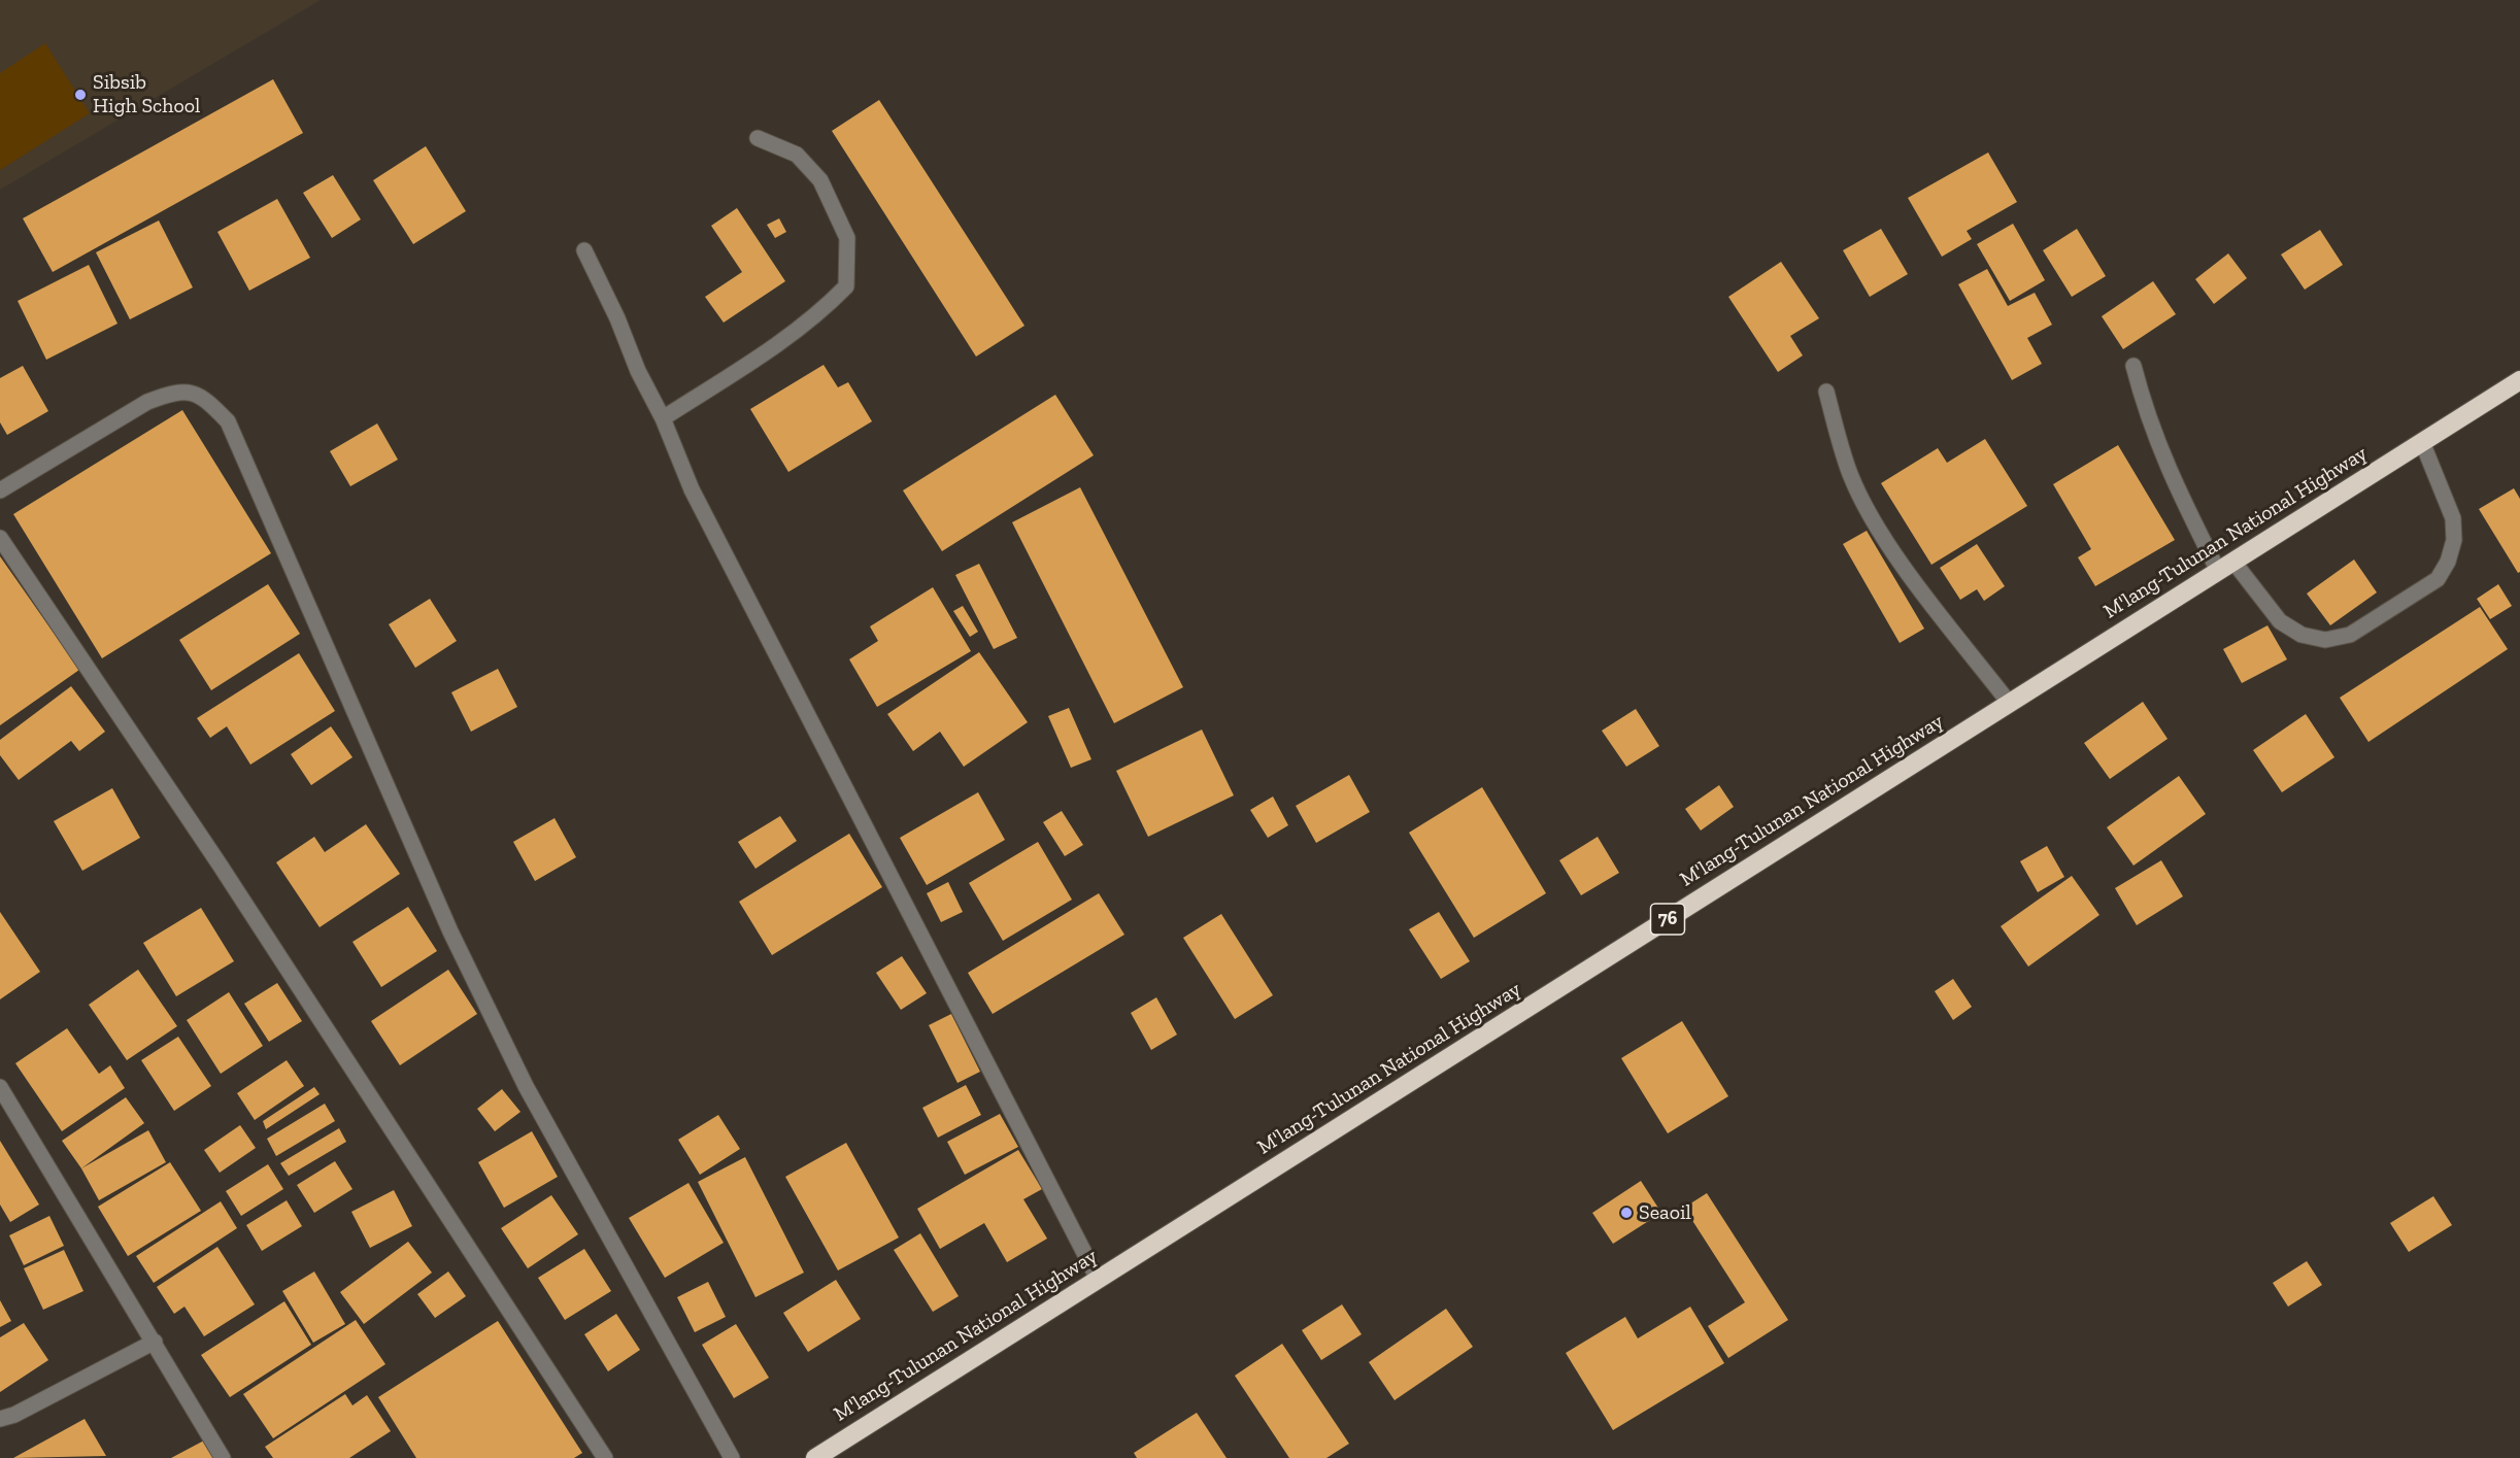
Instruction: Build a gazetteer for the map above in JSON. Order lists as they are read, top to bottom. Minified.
{"streets":{"highway":["M'lang-Tulunan National Highway","76"]},"places":["Sibsib High School","Seaoil"]}
